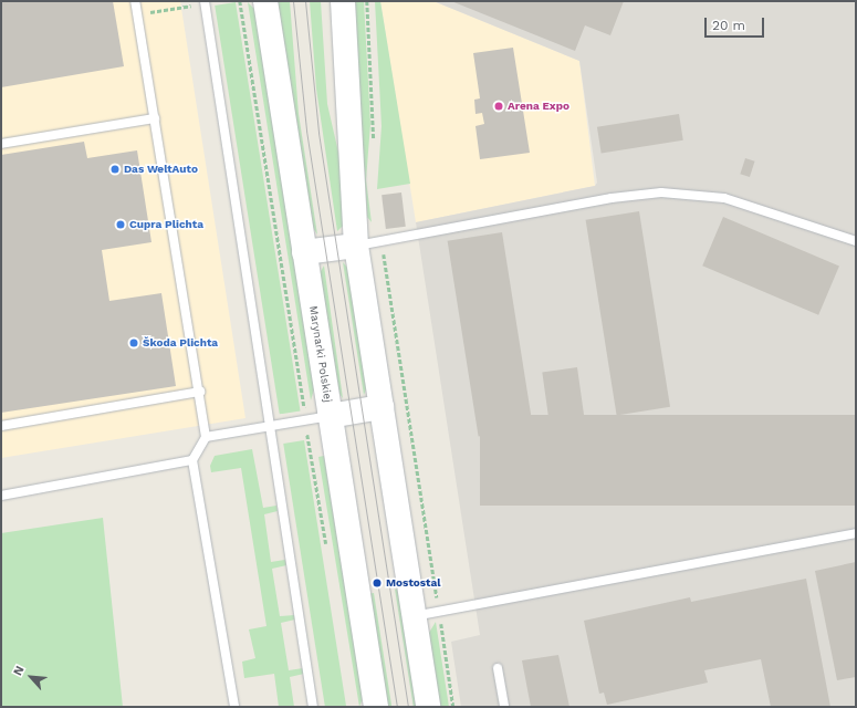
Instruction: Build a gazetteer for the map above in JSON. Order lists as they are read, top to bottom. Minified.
{"streets":{"main road":["Marynarki Polskiej"]},"places":["Arena Expo","Das WeltAuto","Cupra Plichta","Škoda Plichta","Mostostal"],"scale_bar":"20 m","north":"top left"}
